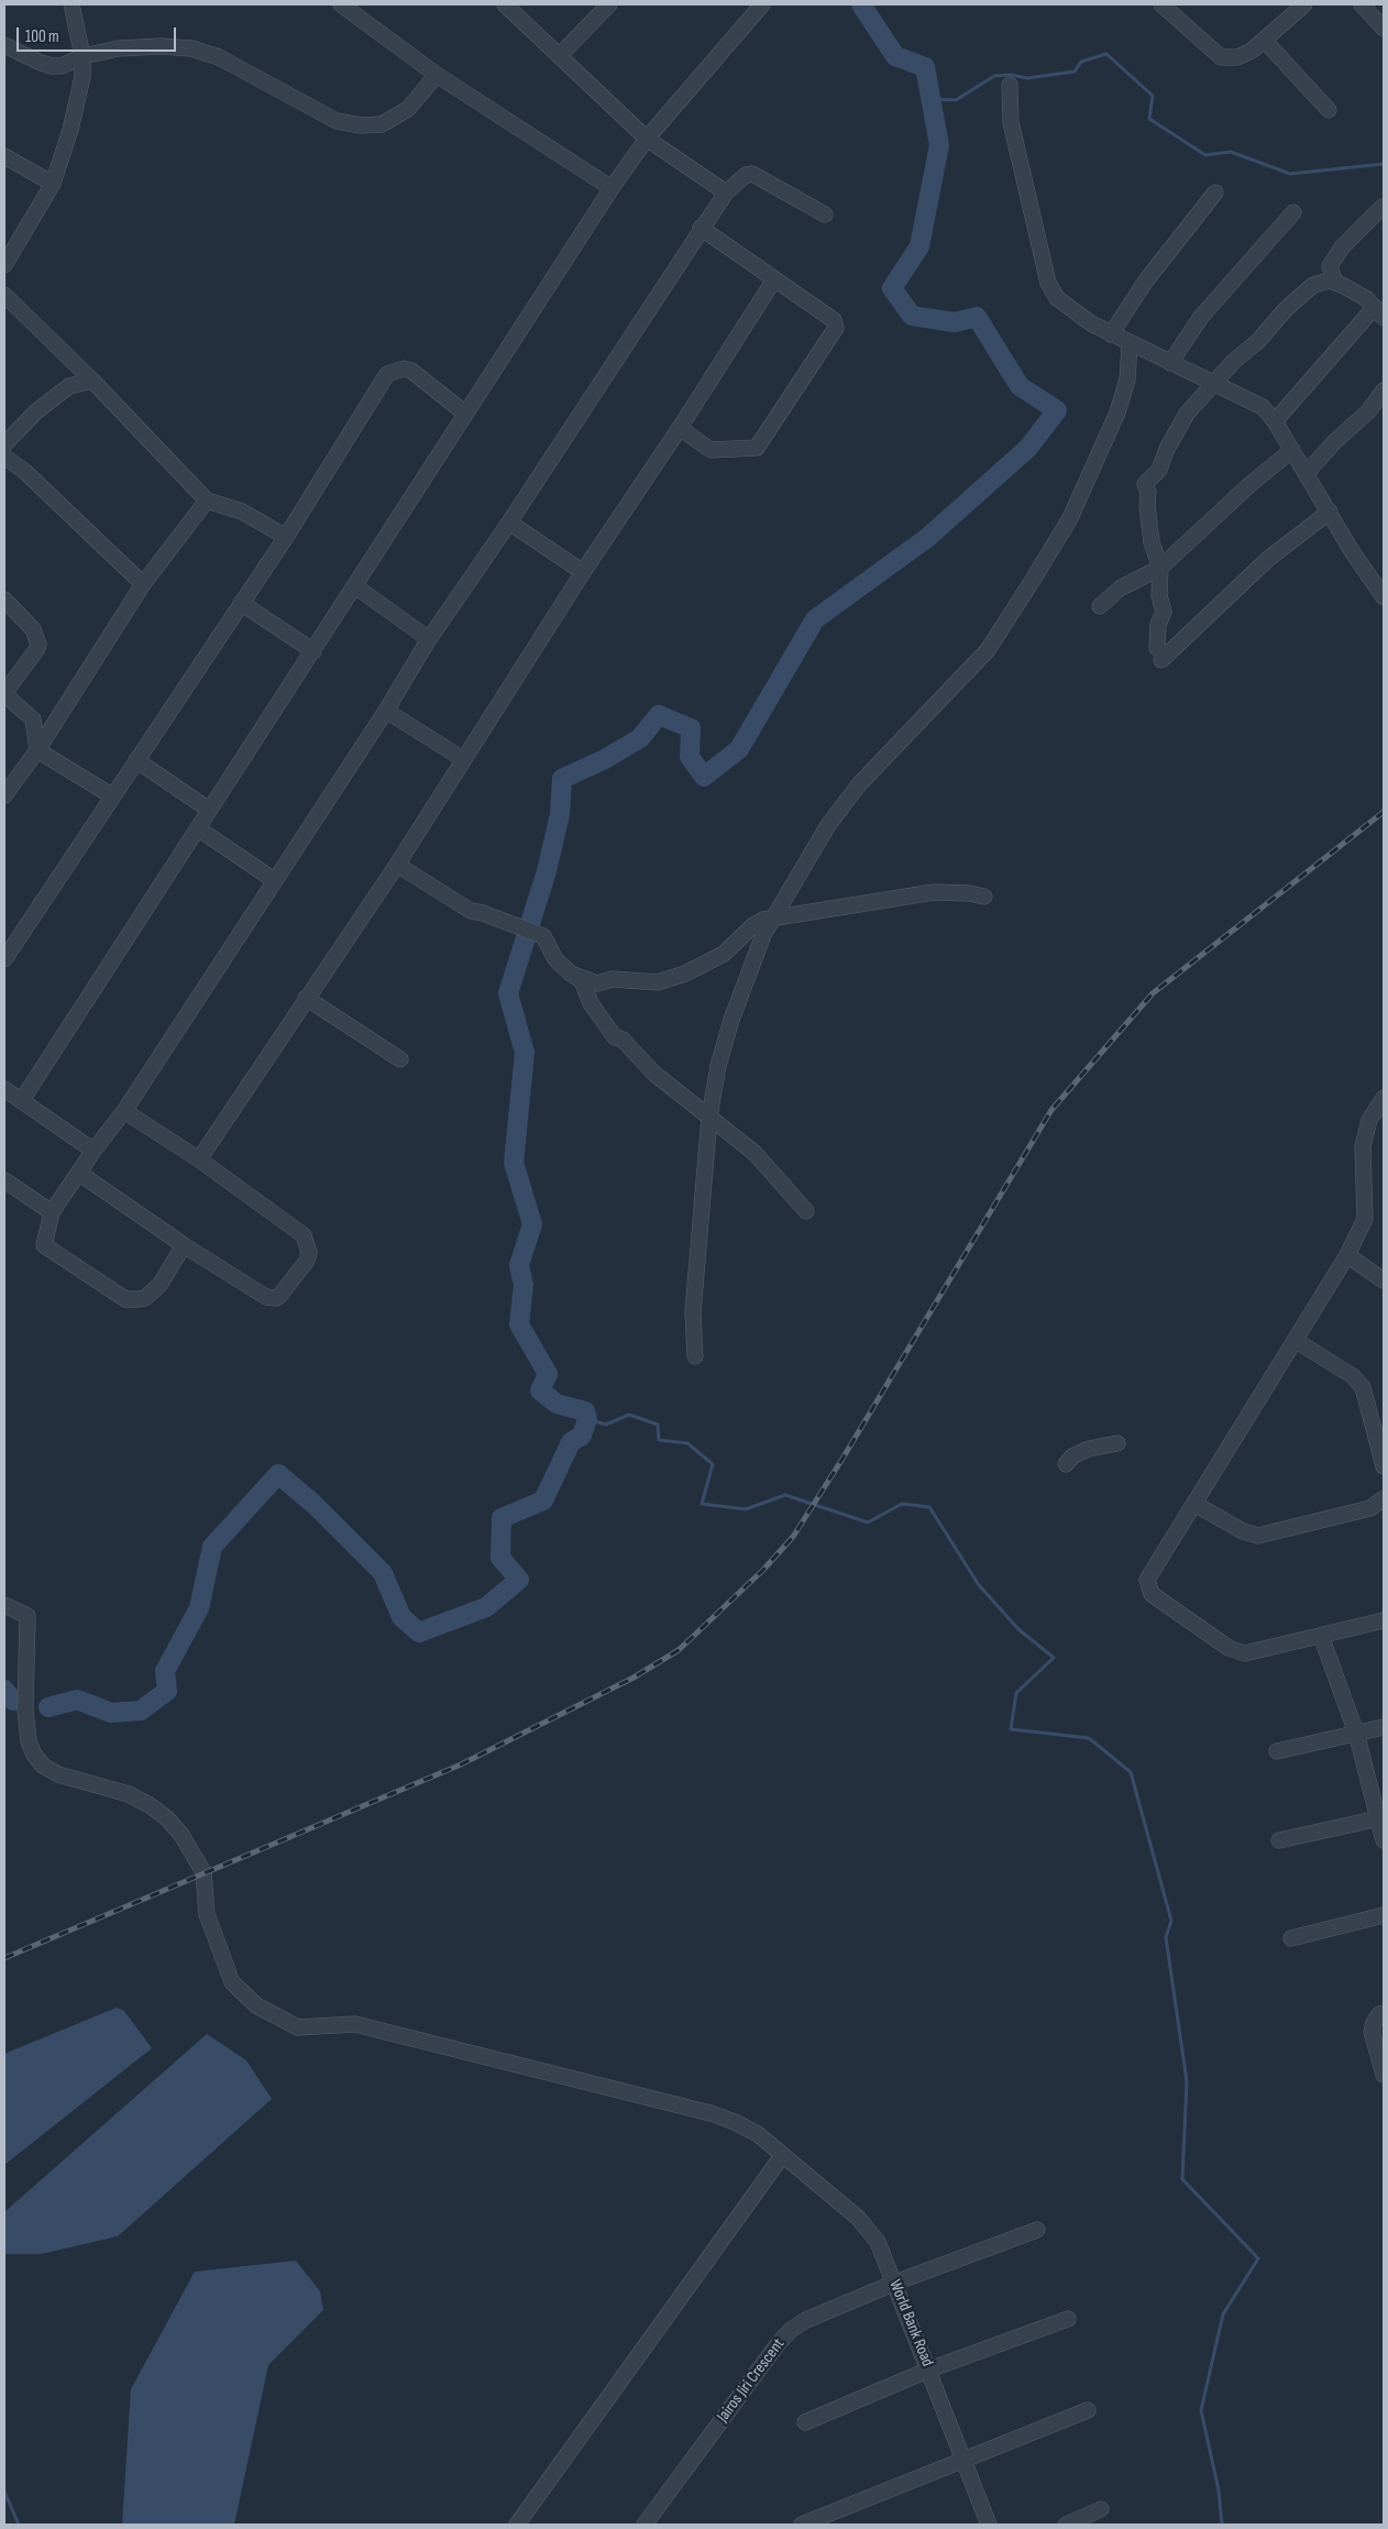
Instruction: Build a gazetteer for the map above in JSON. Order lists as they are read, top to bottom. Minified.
{"streets":{"street":["World Bank Road","Jairos Jiri Crescent"]},"crossings":[["World Bank Road","Jairos Jiri Crescent"]],"scale_bar":"100 m"}
